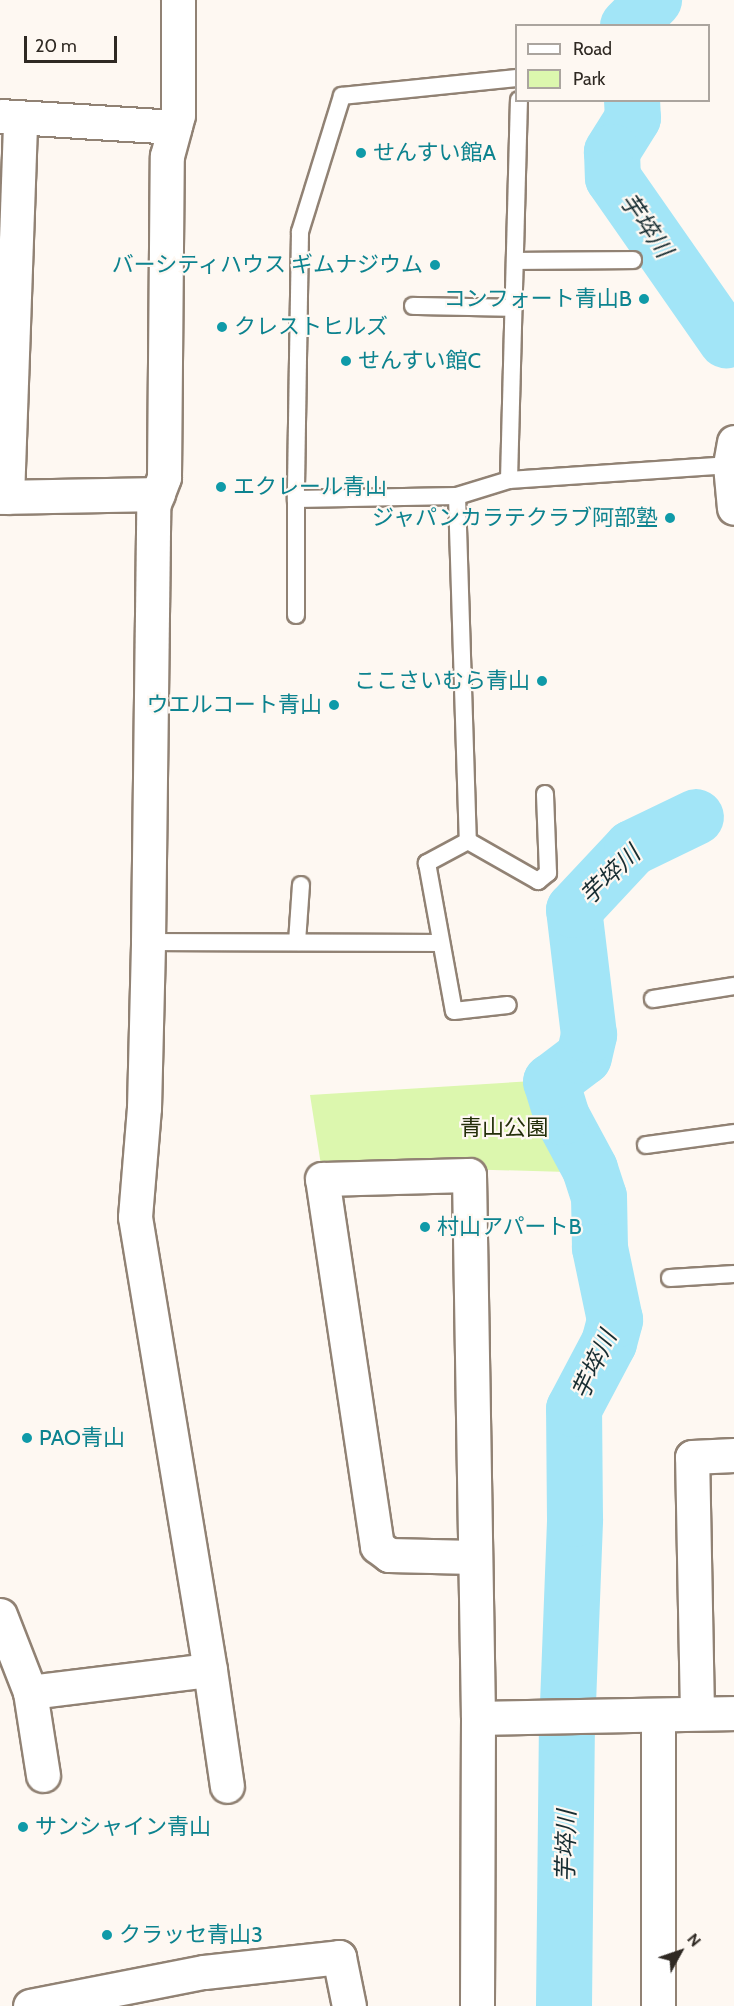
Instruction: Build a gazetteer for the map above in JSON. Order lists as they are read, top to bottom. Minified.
{"water":["芋埣川"],"parks":["青山公園"],"places":["せんすい館A","バーシティハウス ギムナジウム","コンフォート青山B","クレストヒルズ","せんすい館C","エクレール青山","ジャパンカラテクラブ阿部塾","ここさいむら青山","ウエルコート青山","村山アパートB","PAO青山","サンシャイン青山","クラッセ青山3"],"legend":["Road","Park"],"scale_bar":"20 m","north":"top right"}
